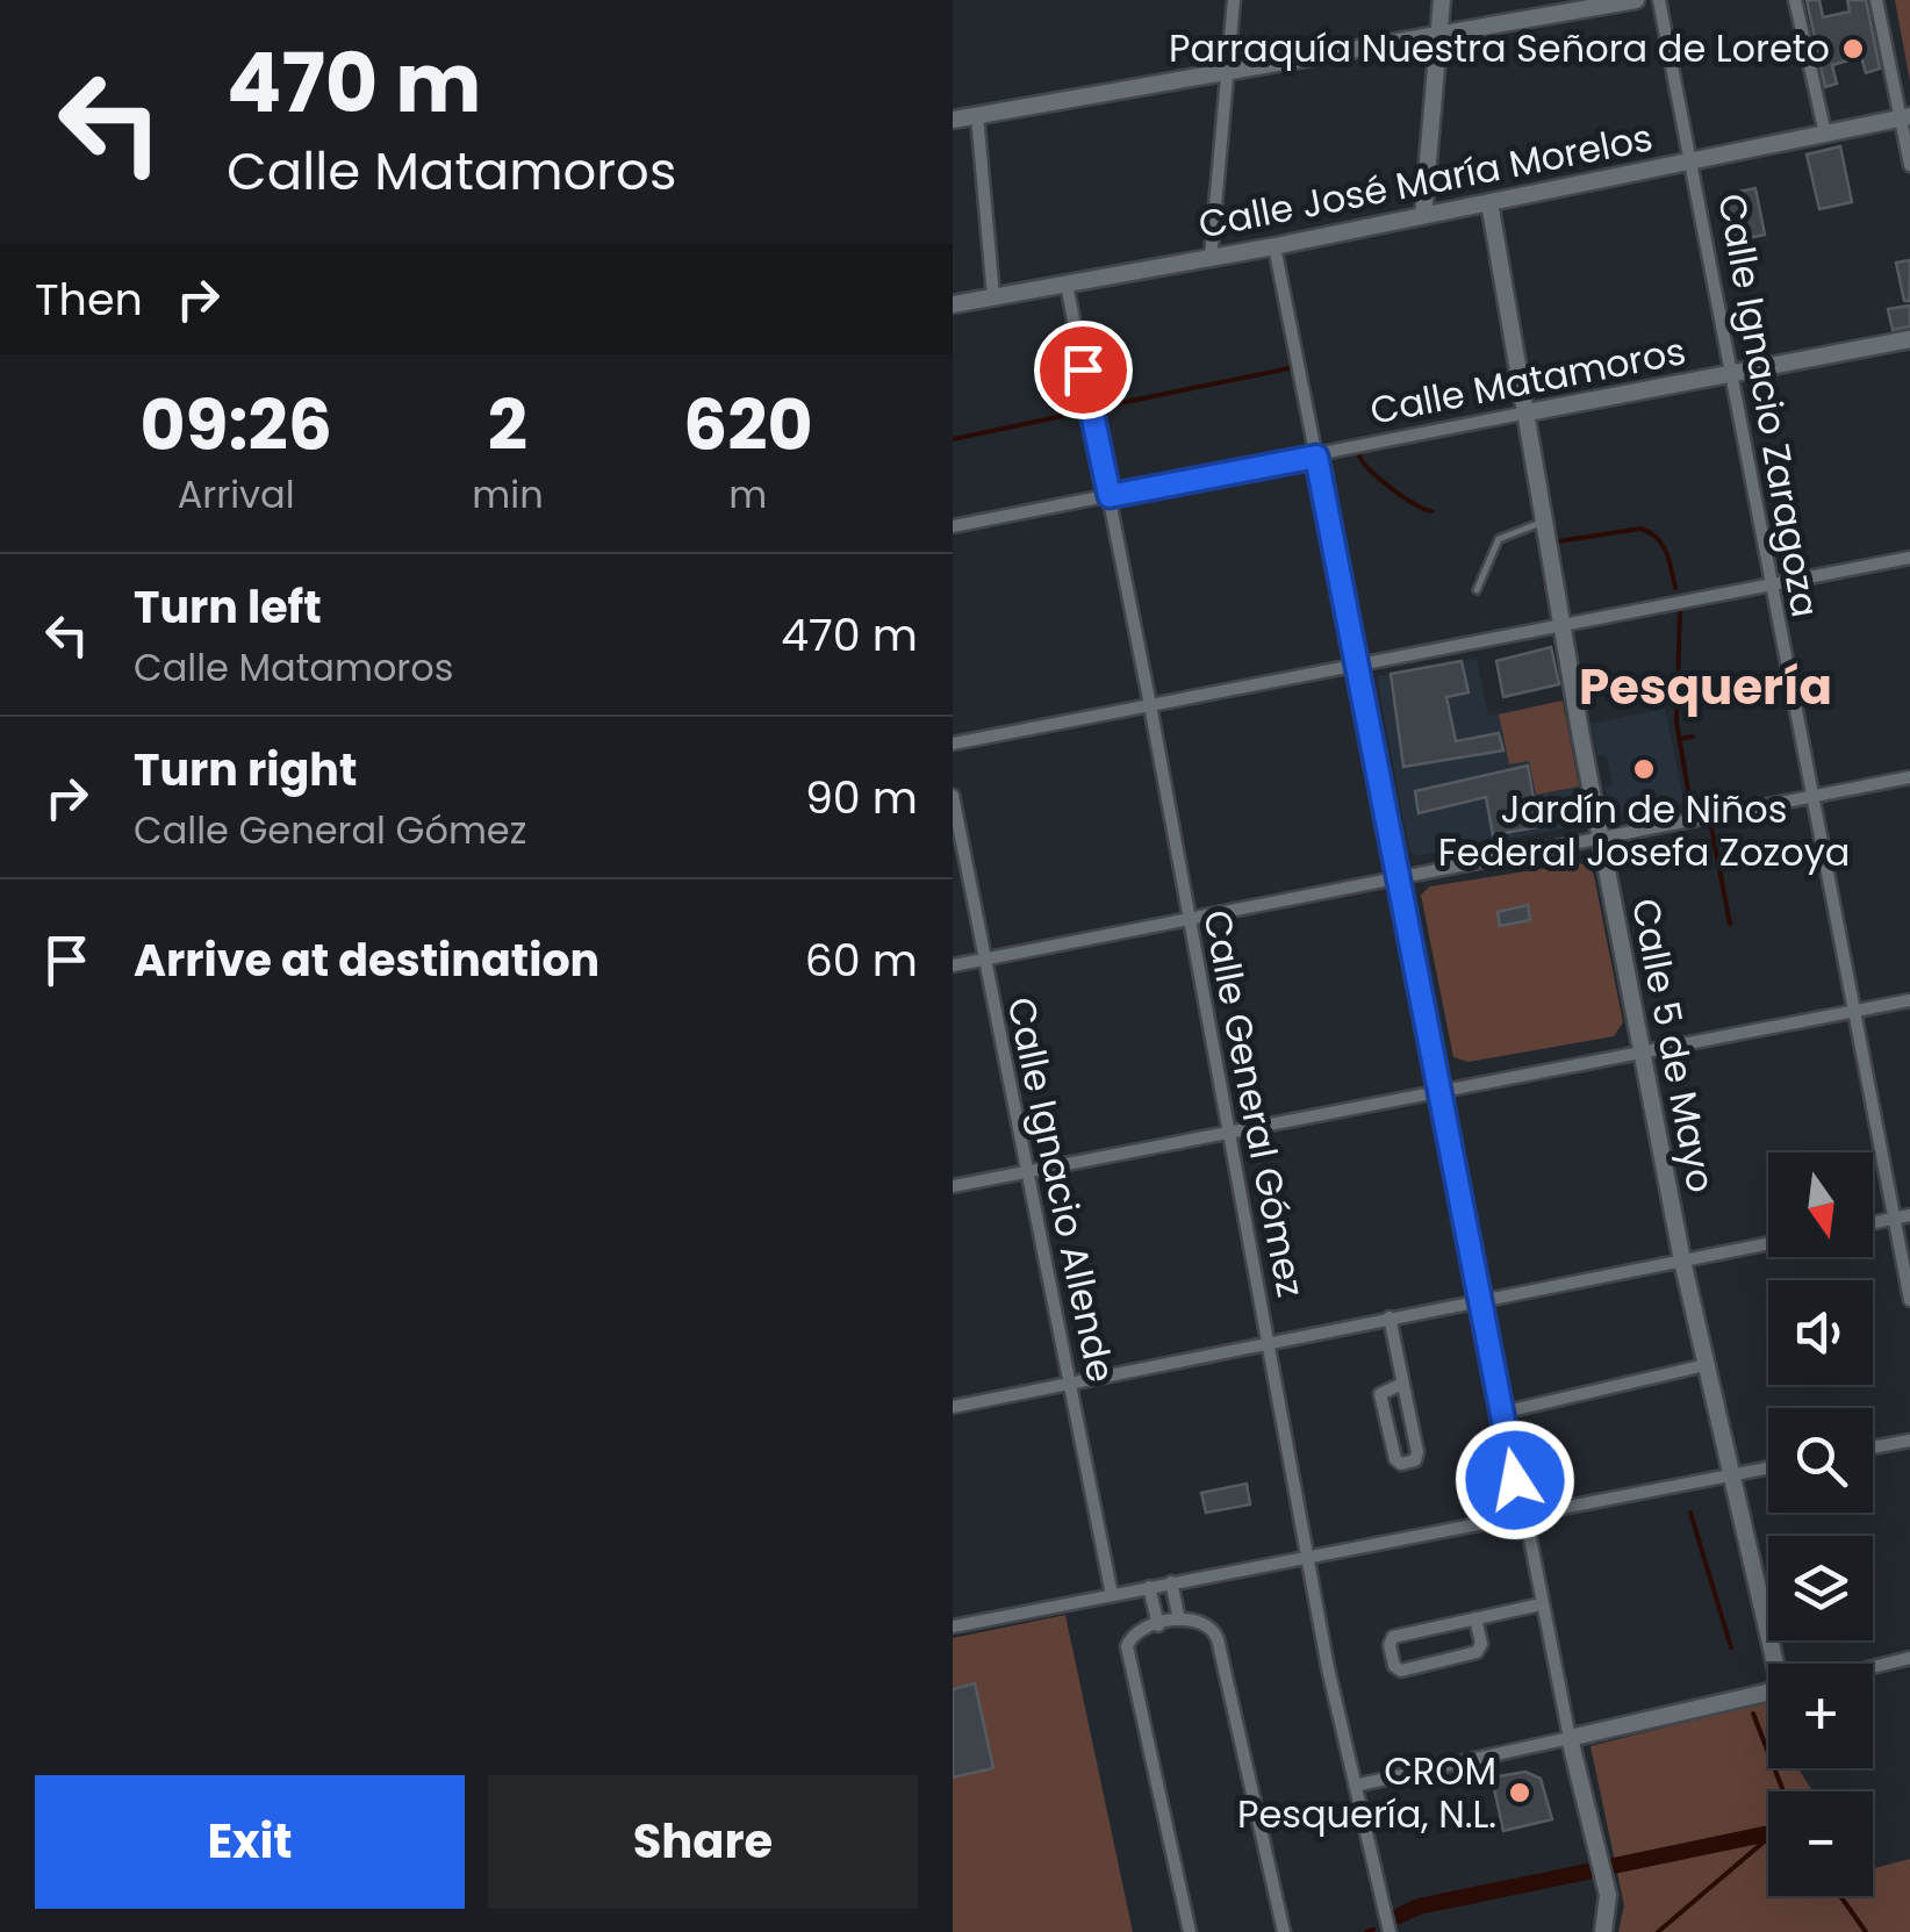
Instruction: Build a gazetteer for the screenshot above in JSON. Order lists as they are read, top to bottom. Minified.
{"streets":{"street":["Calle José María Morelos","Calle Matamoros","Calle Ignacio Zaragoza","Calle 5 de Mayo","Calle General Gómez","Calle Ignacio Allende"]},"crossings":[["Calle José María Morelos","Calle Ignacio Zaragoza"],["Calle José María Morelos","Calle 5 de Mayo"],["Calle José María Morelos","Calle General Gómez"],["Calle Matamoros","Calle Ignacio Zaragoza"],["Calle Matamoros","Calle 5 de Mayo"],["Calle Matamoros","Calle General Gómez"]],"districts":["Pesquería"],"places":["Parraquía Nuestra Señora de Loreto","Jardín de Niños Federal Josefa Zozoya","CROM Pesquería, N.L."],"north":"bottom","page":{"turn":["470 m","Calle Matamoros"],"then":"Then","eta":["09:26","Arrival","2","min","620","m"],"list":[{"name":"Turn left","note":"Calle Matamoros","value":"470 m"},{"name":"Turn right","note":"Calle General Gómez","value":"90 m"},{"name":"Arrive at destination","value":"60 m"}],"map_buttons":["+","−"],"buttons":["Exit","Share"]}}
